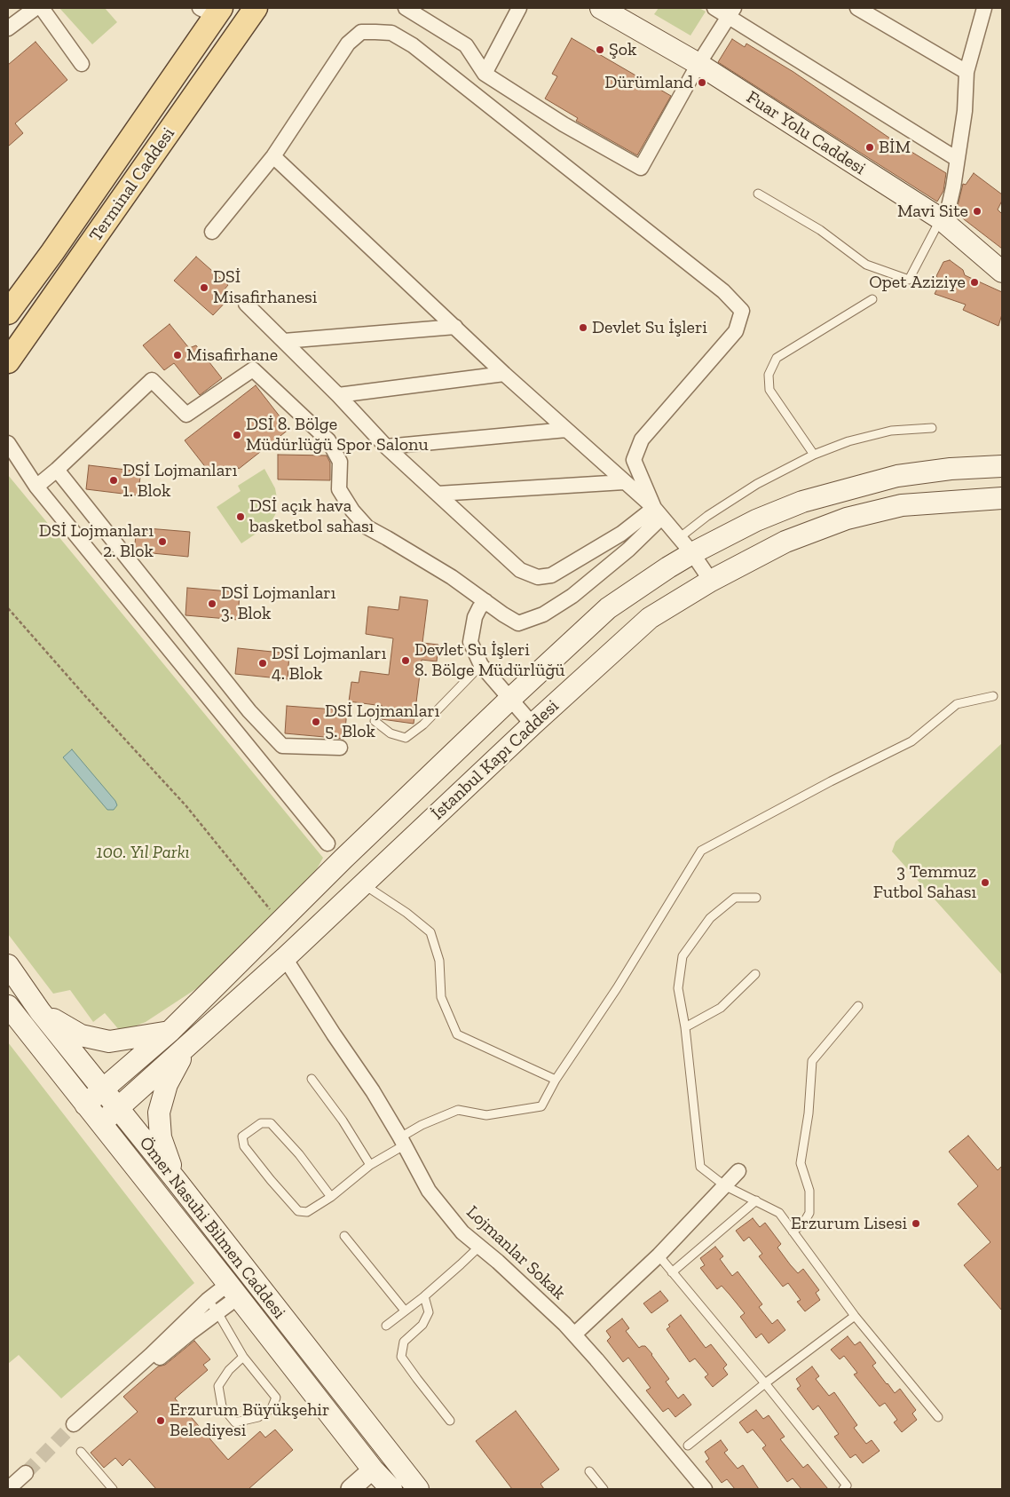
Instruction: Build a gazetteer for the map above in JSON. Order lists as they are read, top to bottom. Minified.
{"streets":{"main road":["Fuar Yolu Caddesi","Terminal Caddesi","İstanbul Kapı Caddesi","Ömer Nasuhi Bilmen Caddesi"],"street":["Lojmanlar Sokak"]},"crossings":[["İstanbul Kapı Caddesi","Lojmanlar Sokak"]],"parks":["100. Yıl Parkı"],"places":["Şok","Dürümland","BİM","Mavi Site","Opet Aziziye","DSİ Misafirhanesi","Devlet Su İşleri","Misafirhane","DSİ 8. Bölge Müdürlüğü Spor Salonu","DSİ Lojmanları 1. Blok","DSİ açık hava basketbol sahası","DSİ Lojmanları 2. Blok","DSİ Lojmanları 3. Blok","Devlet Su İşleri 8. Bölge Müdürlüğü","DSİ Lojmanları 4. Blok","DSİ Lojmanları 5. Blok","3 Temmuz Futbol Sahası","Erzurum Lisesi","Erzurum Büyükşehir Belediyesi"]}
